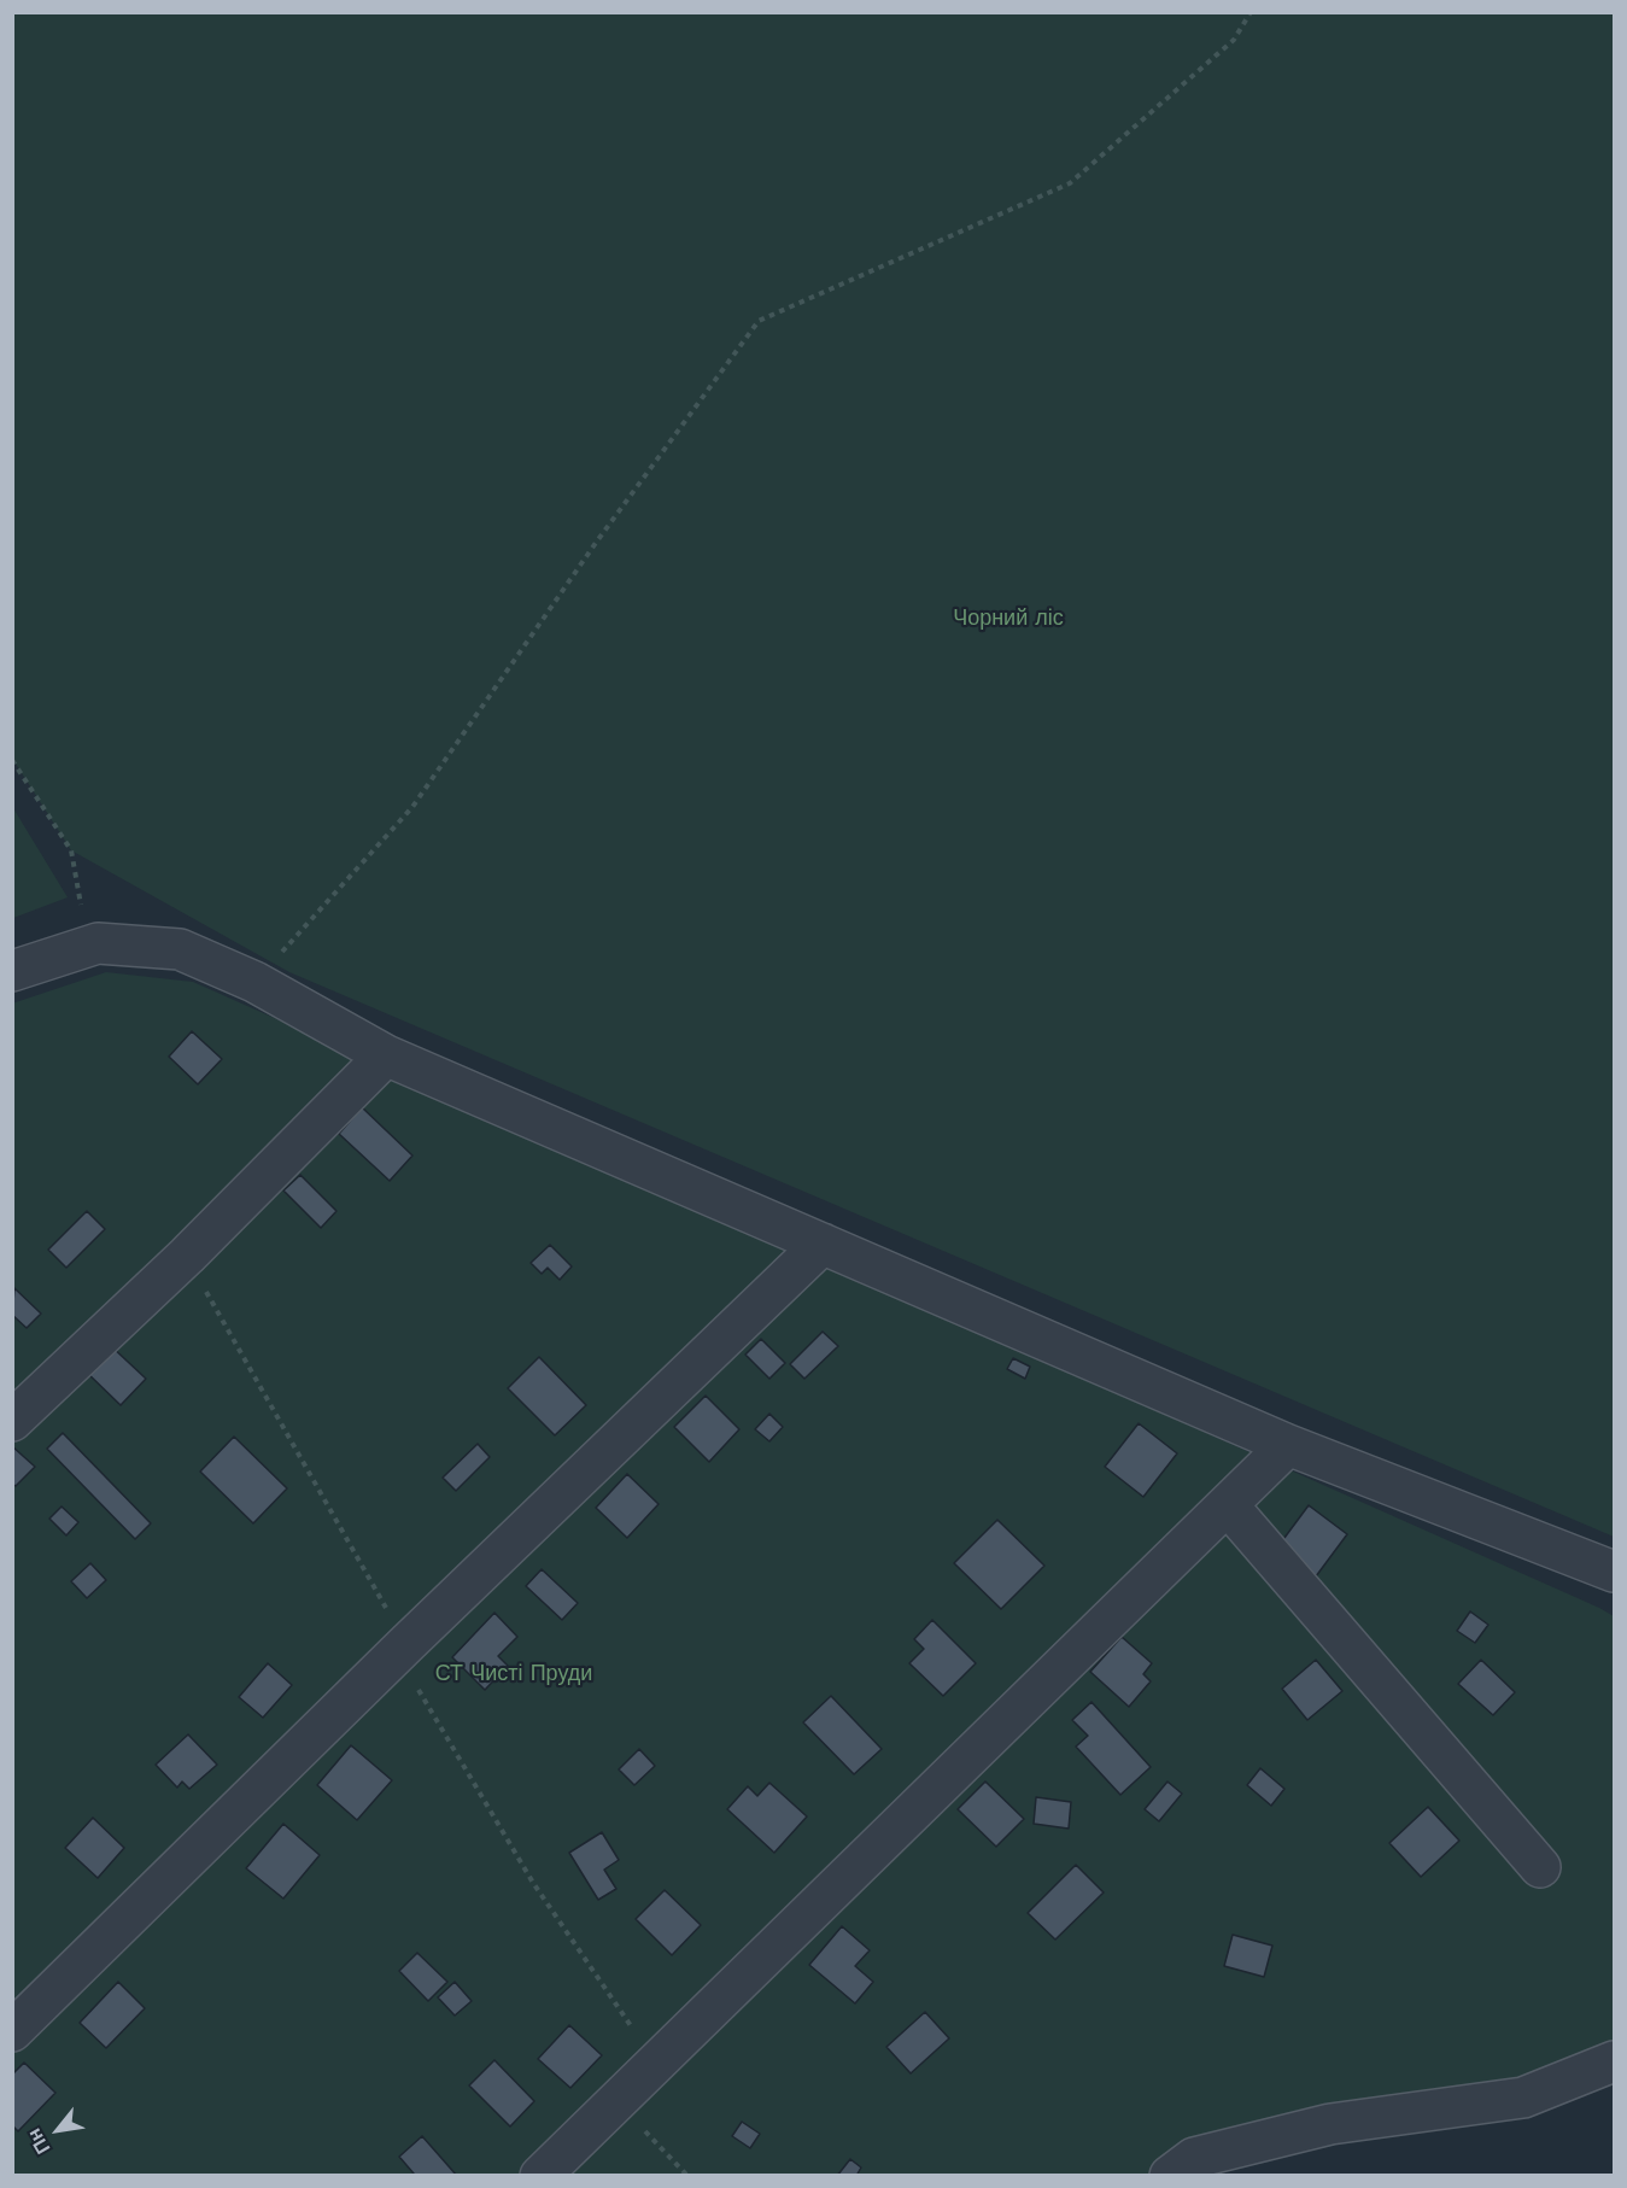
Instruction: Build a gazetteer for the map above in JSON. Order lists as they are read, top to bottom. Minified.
{"parks":["Чорний ліс","СТ Чисті Пруди"],"north":"bottom left"}
